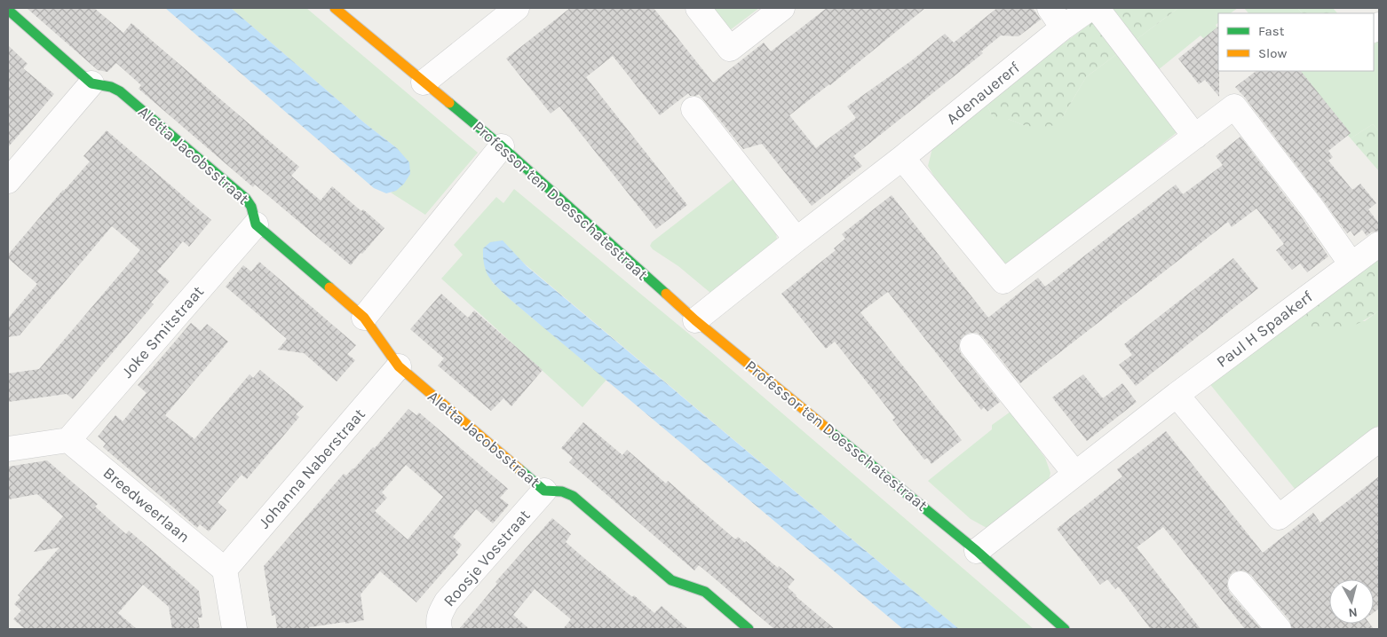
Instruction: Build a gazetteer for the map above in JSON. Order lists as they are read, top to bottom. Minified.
{"streets":{"street":["Adenauererf","Aletta Jacobsstraat","Professor ten Doesschatestraat","Paul H Spaakerf","Joke Smitstraat","Johanna Naberstraat","Breedweerlaan","Roosje Vosstraat"]},"crossings":[["Aletta Jacobsstraat","Joke Smitstraat"],["Aletta Jacobsstraat","Johanna Naberstraat"],["Aletta Jacobsstraat","Roosje Vosstraat"],["Joke Smitstraat","Breedweerlaan"],["Johanna Naberstraat","Breedweerlaan"]],"legend":["Fast","Slow"],"north":"bottom"}
